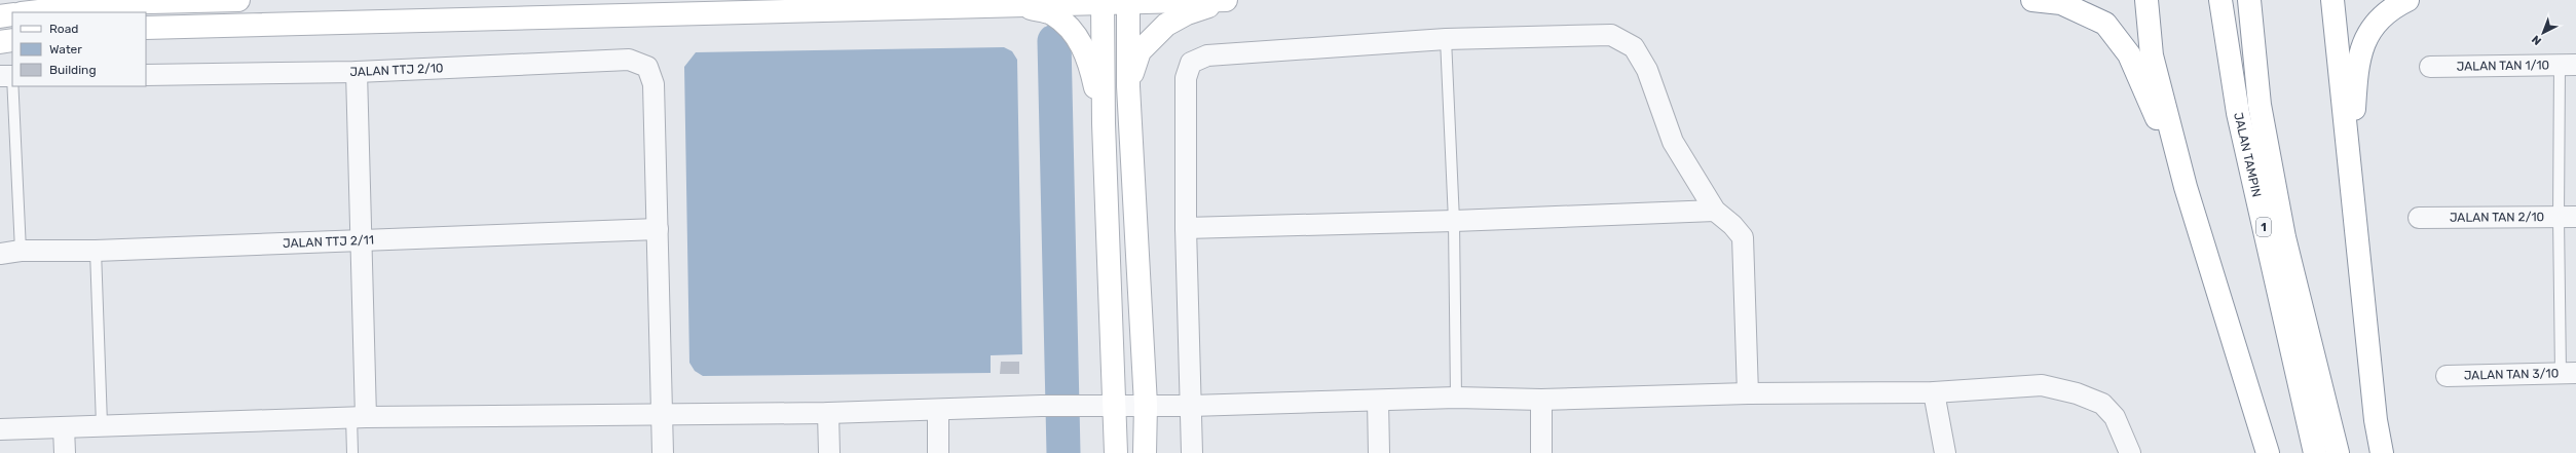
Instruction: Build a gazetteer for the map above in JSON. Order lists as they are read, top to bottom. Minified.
{"streets":{"main road":["JALAN TAMPIN","1"],"street":["JALAN TAN 1/10","JALAN TTJ 2/10","JALAN TAN 2/10","JALAN TTJ 2/11","JALAN TAN 3/10"]},"crossings":[["JALAN TTJ 2/10","JALAN TTJ 2/11"]],"legend":["Road","Water","Building"],"north":"bottom left"}
